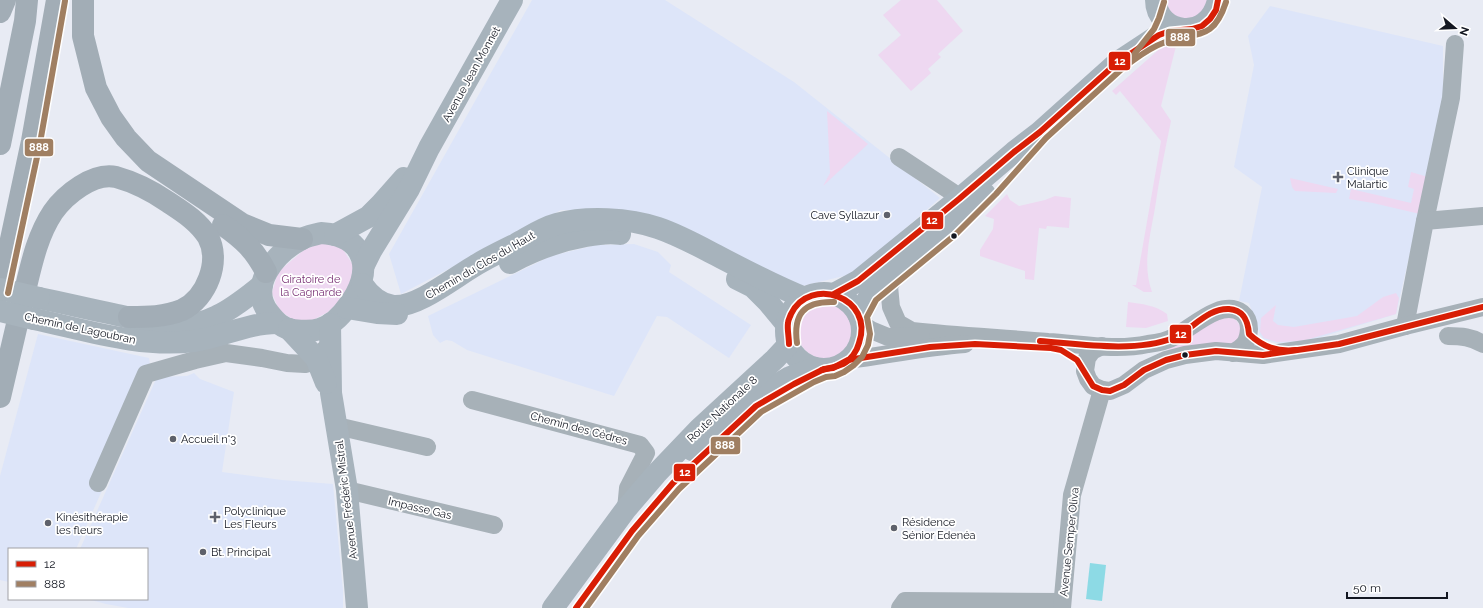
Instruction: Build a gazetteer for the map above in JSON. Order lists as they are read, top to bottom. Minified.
{"streets":{"main road":["Avenue Jean Monnet","Chemin du Clos du Haut","Chemin de Lagoubran","Route Nationale 8","Avenue Frédéric Mistral"],"street":["Chemin des Cèdres","Impasse Gas","Avenue Semper Oliva"]},"crossings":[["Avenue Jean Monnet","Chemin du Clos du Haut"],["Avenue Jean Monnet","Chemin de Lagoubran"],["Avenue Jean Monnet","Avenue Frédéric Mistral"],["Chemin du Clos du Haut","Chemin de Lagoubran"],["Chemin du Clos du Haut","Route Nationale 8"],["Chemin du Clos du Haut","Avenue Frédéric Mistral"],["Chemin de Lagoubran","Avenue Frédéric Mistral"],["Route Nationale 8","Chemin des Cèdres"],["Avenue Frédéric Mistral","Impasse Gas"]],"parks":["Giratoire de la Cagnarde"],"places":{"health":["Clinique Malartic","Polyclinique Les Fleurs"],"other":["Cave Syllazur","Accueil n°3","Kinésithérapie les fleurs","Résidence Sénior Edenéa","Bt. Principal"]},"lines":["transit line 12","transit line 888"],"legend":["12","888"],"scale_bar":"50 m","north":"right"}
